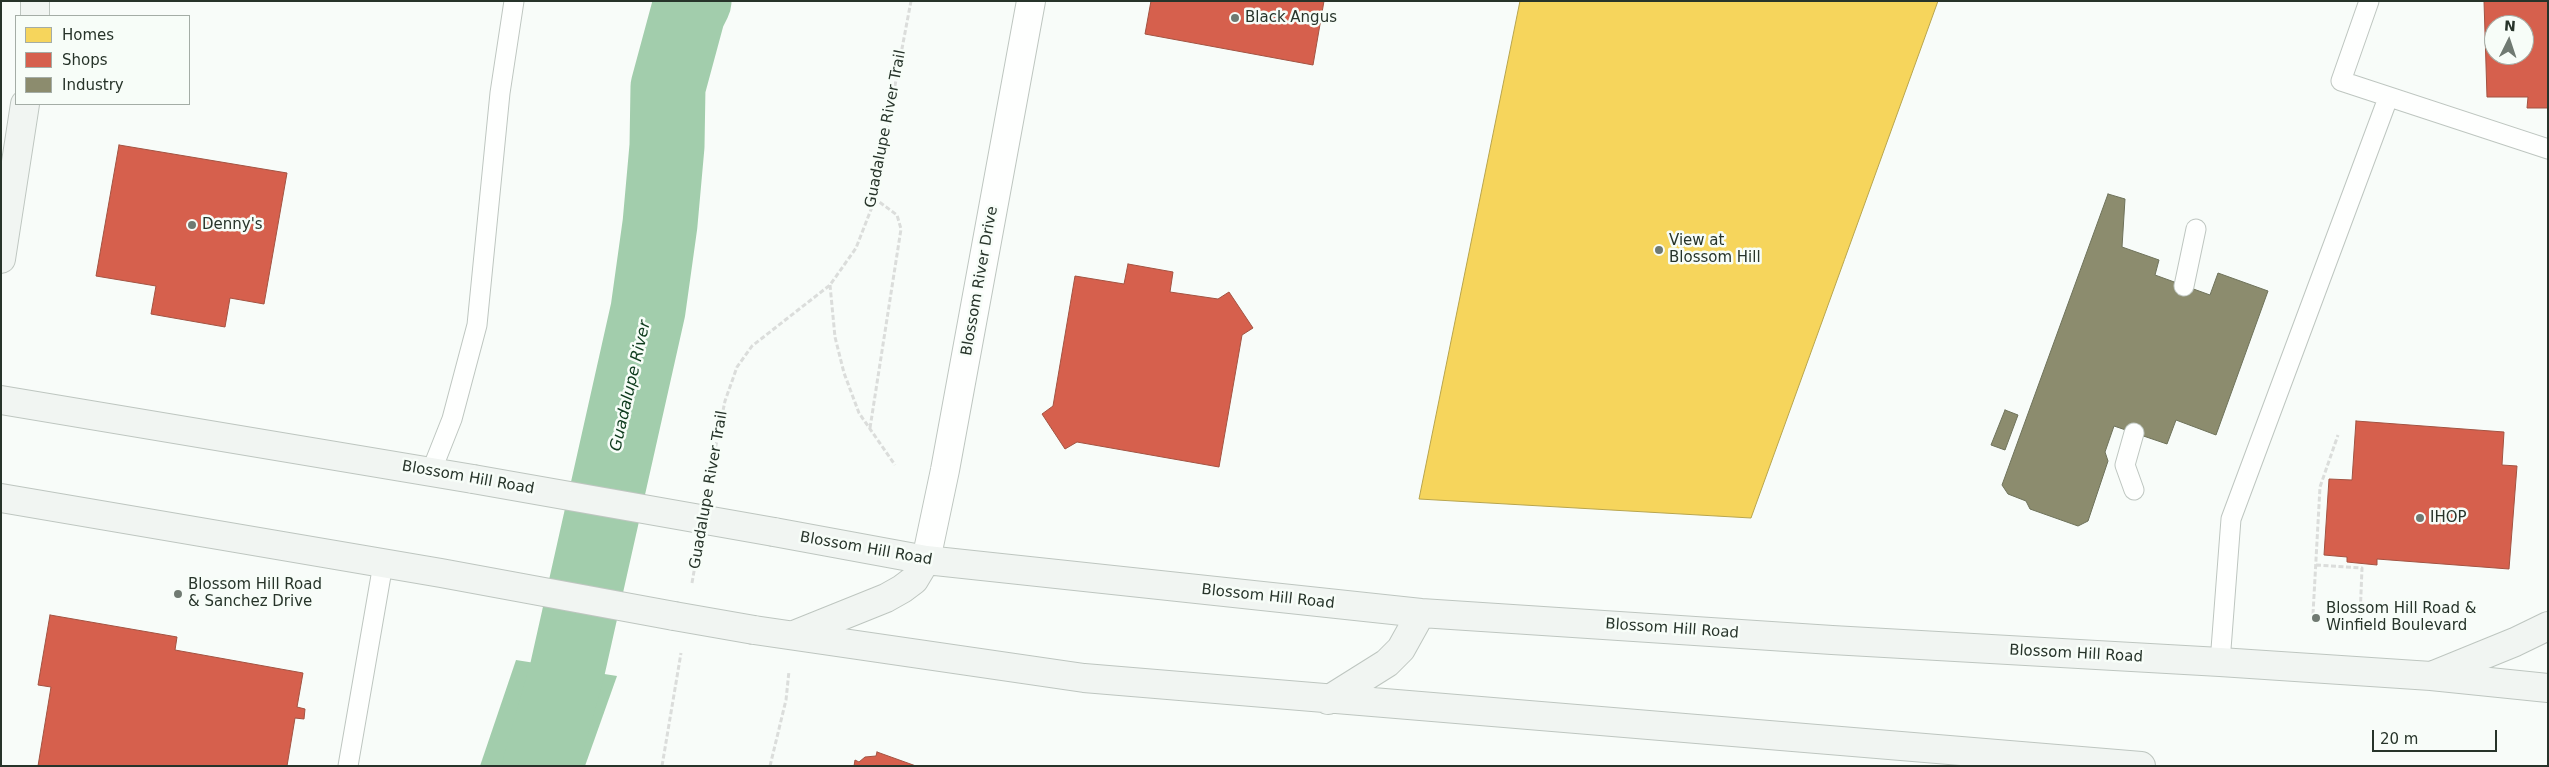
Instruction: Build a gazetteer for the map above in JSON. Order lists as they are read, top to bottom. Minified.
{"streets":{"main road":["Blossom Hill Road"],"street":["Blossom River Drive"],"path":["Guadalupe River Trail"]},"crossings":[["Blossom River Drive","Blossom Hill Road"]],"water":["Guadalupe River"],"places":["Black Angus","Denny's","View at Blossom Hill","IHOP","Blossom Hill Road & Sanchez Drive","Blossom Hill Road & Winfield Boulevard"],"legend":["Homes","Shops","Industry"],"scale_bar":"20 m","north":"top"}
